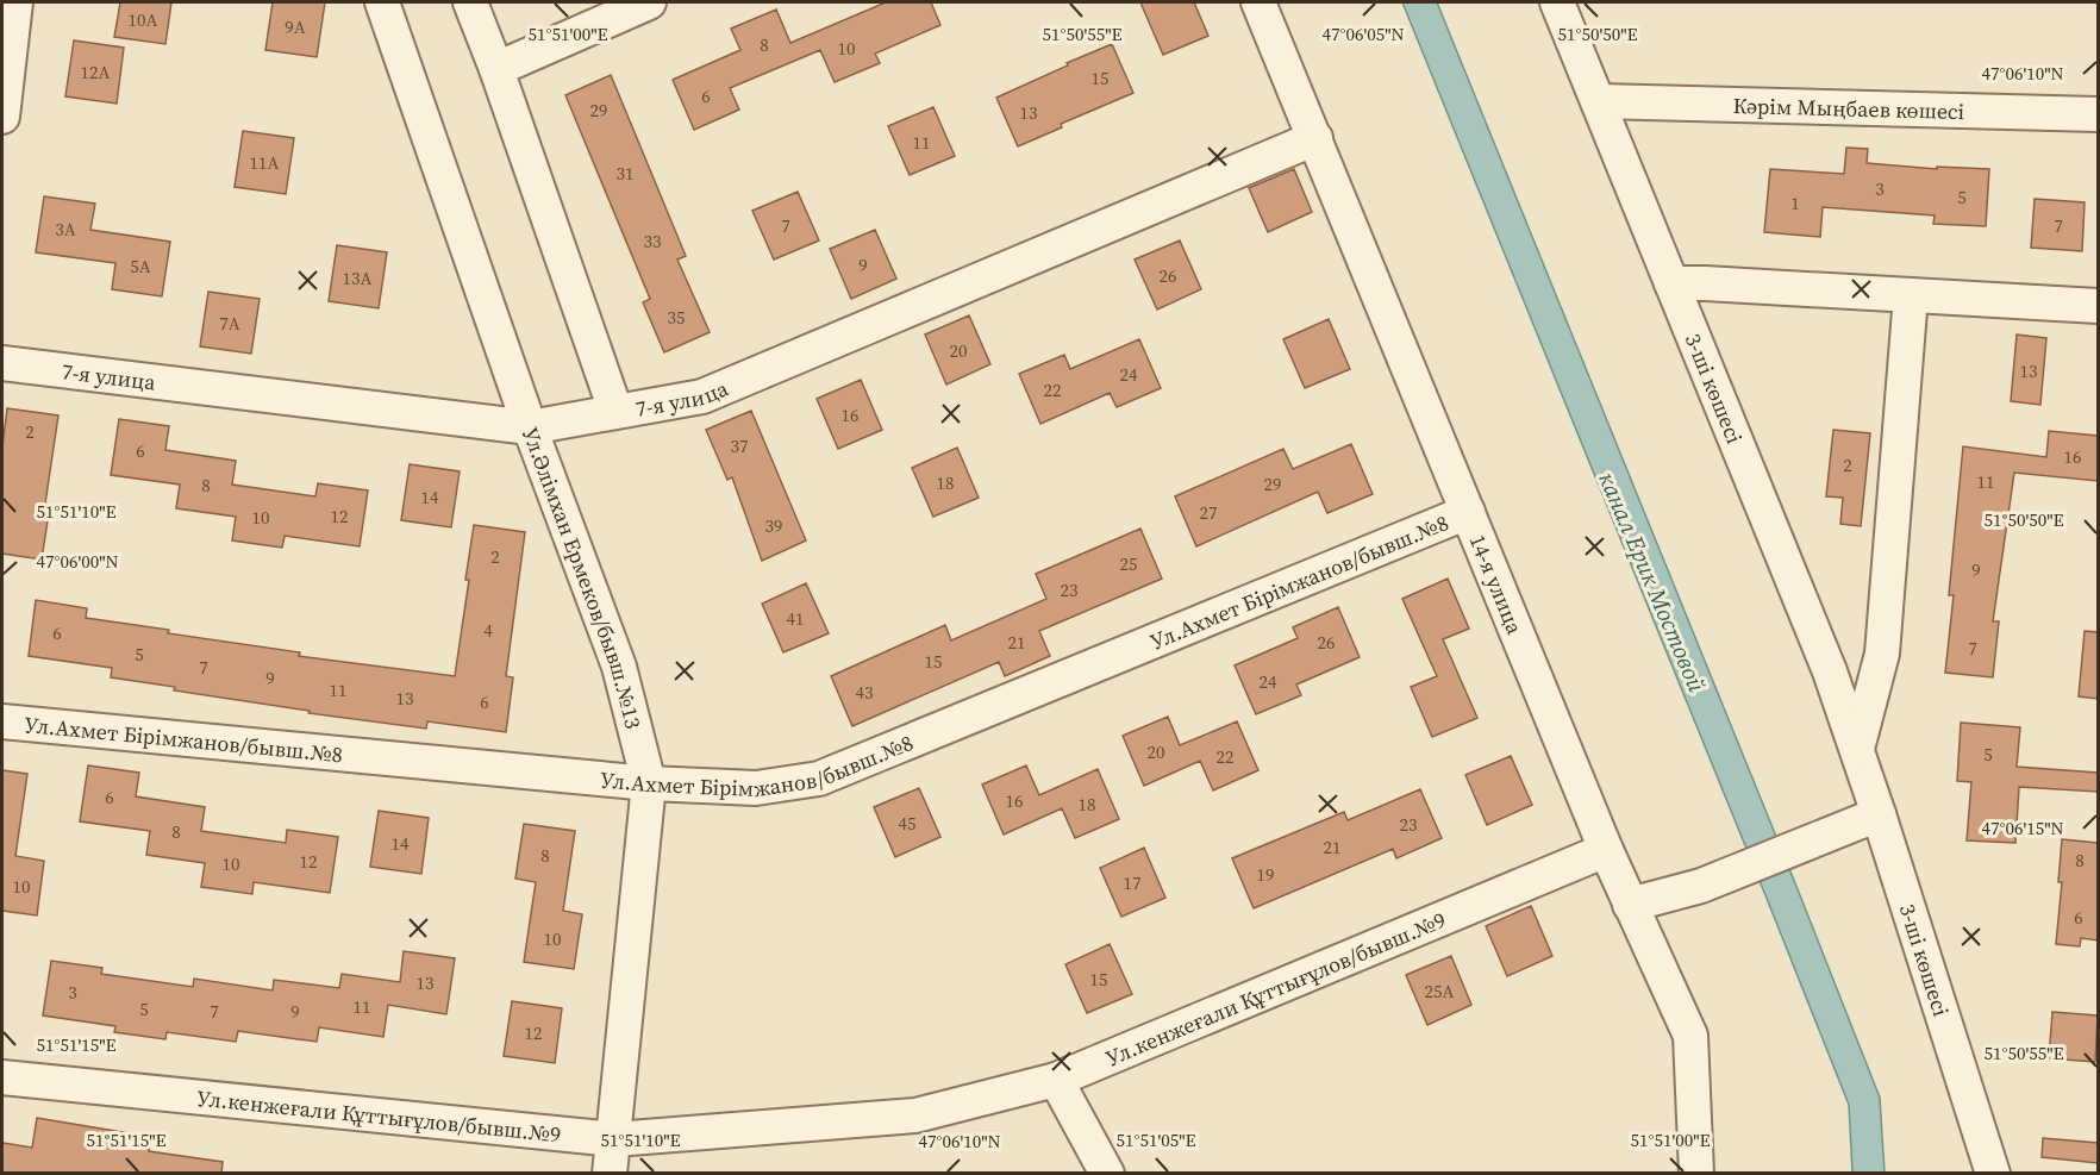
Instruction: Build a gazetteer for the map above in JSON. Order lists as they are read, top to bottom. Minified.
{"streets":{"street":["Кәрім Мыңбаев көшесі","7-я улица","3-ші көшесі","Ул.Әлімхан Ермеков/бывш.№13","Ул.Ахмет Бірімжанов/бывш.№8","14-я улица","Ул.кенжеғали Құттығұлов/бывш.№9"]},"crossings":[["Кәрім Мыңбаев көшесі","3-ші көшесі"],["7-я улица","Ул.Әлімхан Ермеков/бывш.№13"],["7-я улица","14-я улица"],["Ул.Әлімхан Ермеков/бывш.№13","Ул.Ахмет Бірімжанов/бывш.№8"],["Ул.Әлімхан Ермеков/бывш.№13","Ул.кенжеғали Құттығұлов/бывш.№9"],["Ул.Ахмет Бірімжанов/бывш.№8","14-я улица"],["14-я улица","Ул.кенжеғали Құттығұлов/бывш.№9"]],"water":["канал Ерик Мостовой"],"house_numbers":["10А","9А","8","10","12А","15","6","29","13","11","11А","31","3","5","1","7","7","3А","33","9","5А","26","13А","35","7А","20","13","24","22","16","2","37","6","16","2","11","18","29","8","14","27","12","10","39","2","25","9","23","41","4","6","21","26","7","5","15","7","9","24","11","43","13","6","20","5","22","6","16","18","45","23","8","14","21","8","8","12","10","19","17","10","6","10","15","13","25А","3","11","5","7","9","12"],"coordinates":["47°06'05\"N","51°51'00\"E","51°50'55\"E","51°50'50\"E","47°06'10\"N","51°51'10\"E","47°06'00\"N","47°06'15\"N","51°51'15\"E","51°51'05\"E"]}
